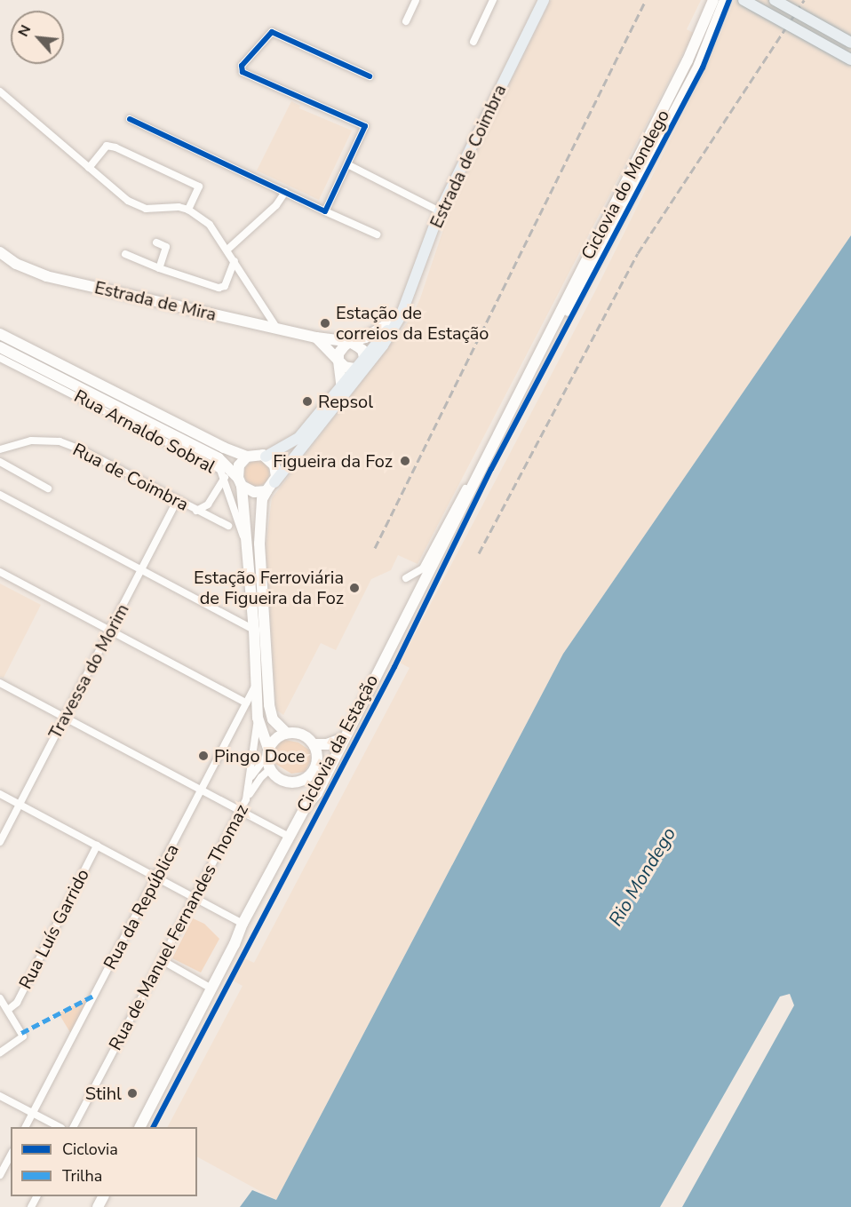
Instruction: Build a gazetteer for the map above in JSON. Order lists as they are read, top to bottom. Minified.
{"streets":{"main road":["Estrada de Coimbra","Estrada de Mira"],"street":["Rua Arnaldo Sobral","Rua de Coimbra","Travessa do Morim","Rua da República","Rua de Manuel Fernandes Thomaz","Rua Luís Garrido"],"cycle path":["Ciclovia do Mondego"]},"crossings":[["Rua de Coimbra","Travessa do Morim"]],"water":["Rio Mondego"],"places":["Estação de correios da Estação","Repsol","Figueira da Foz","Estação Ferroviária de Figueira da Foz","Pingo Doce","Stihl"],"legend":["Ciclovia","Trilha"],"north":"top left"}
